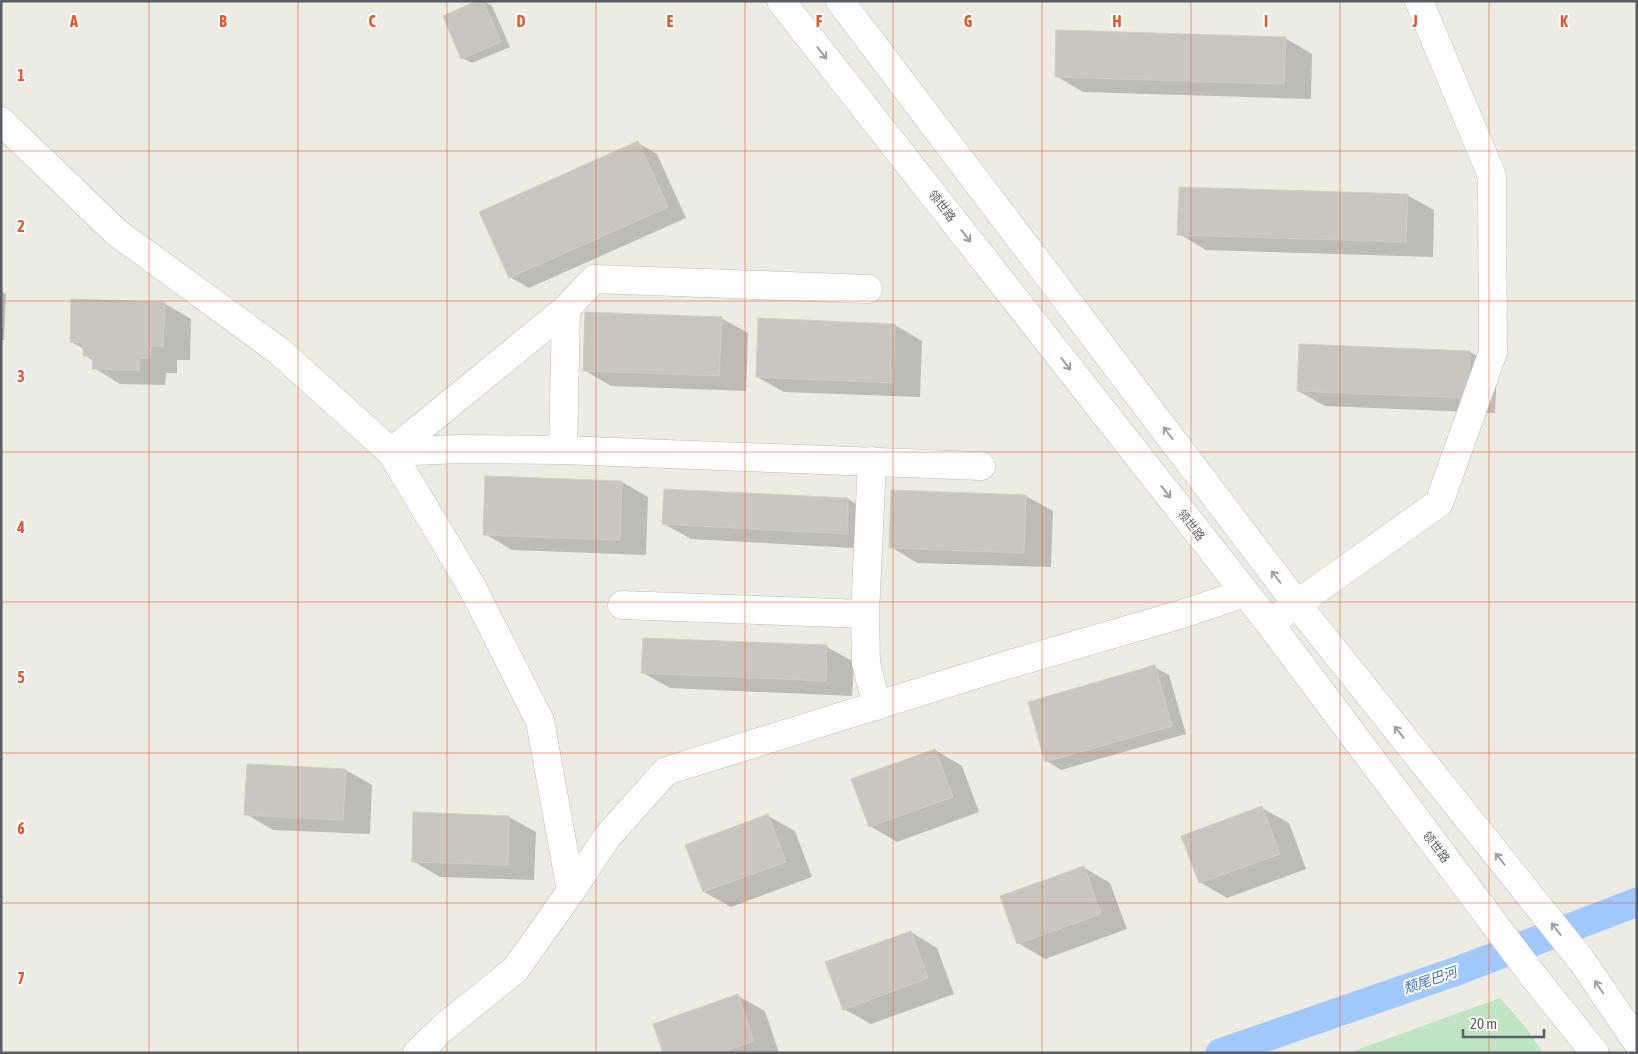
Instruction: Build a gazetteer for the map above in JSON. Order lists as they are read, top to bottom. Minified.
{"streets":{"street":["领世路"]},"water":["颓尾巴河"],"scale_bar":"20 m","grid":{"columns":["A","B","C","D","E","F","G","H","I","J","K"],"rows":["1","2","3","4","5","6","7"]}}
